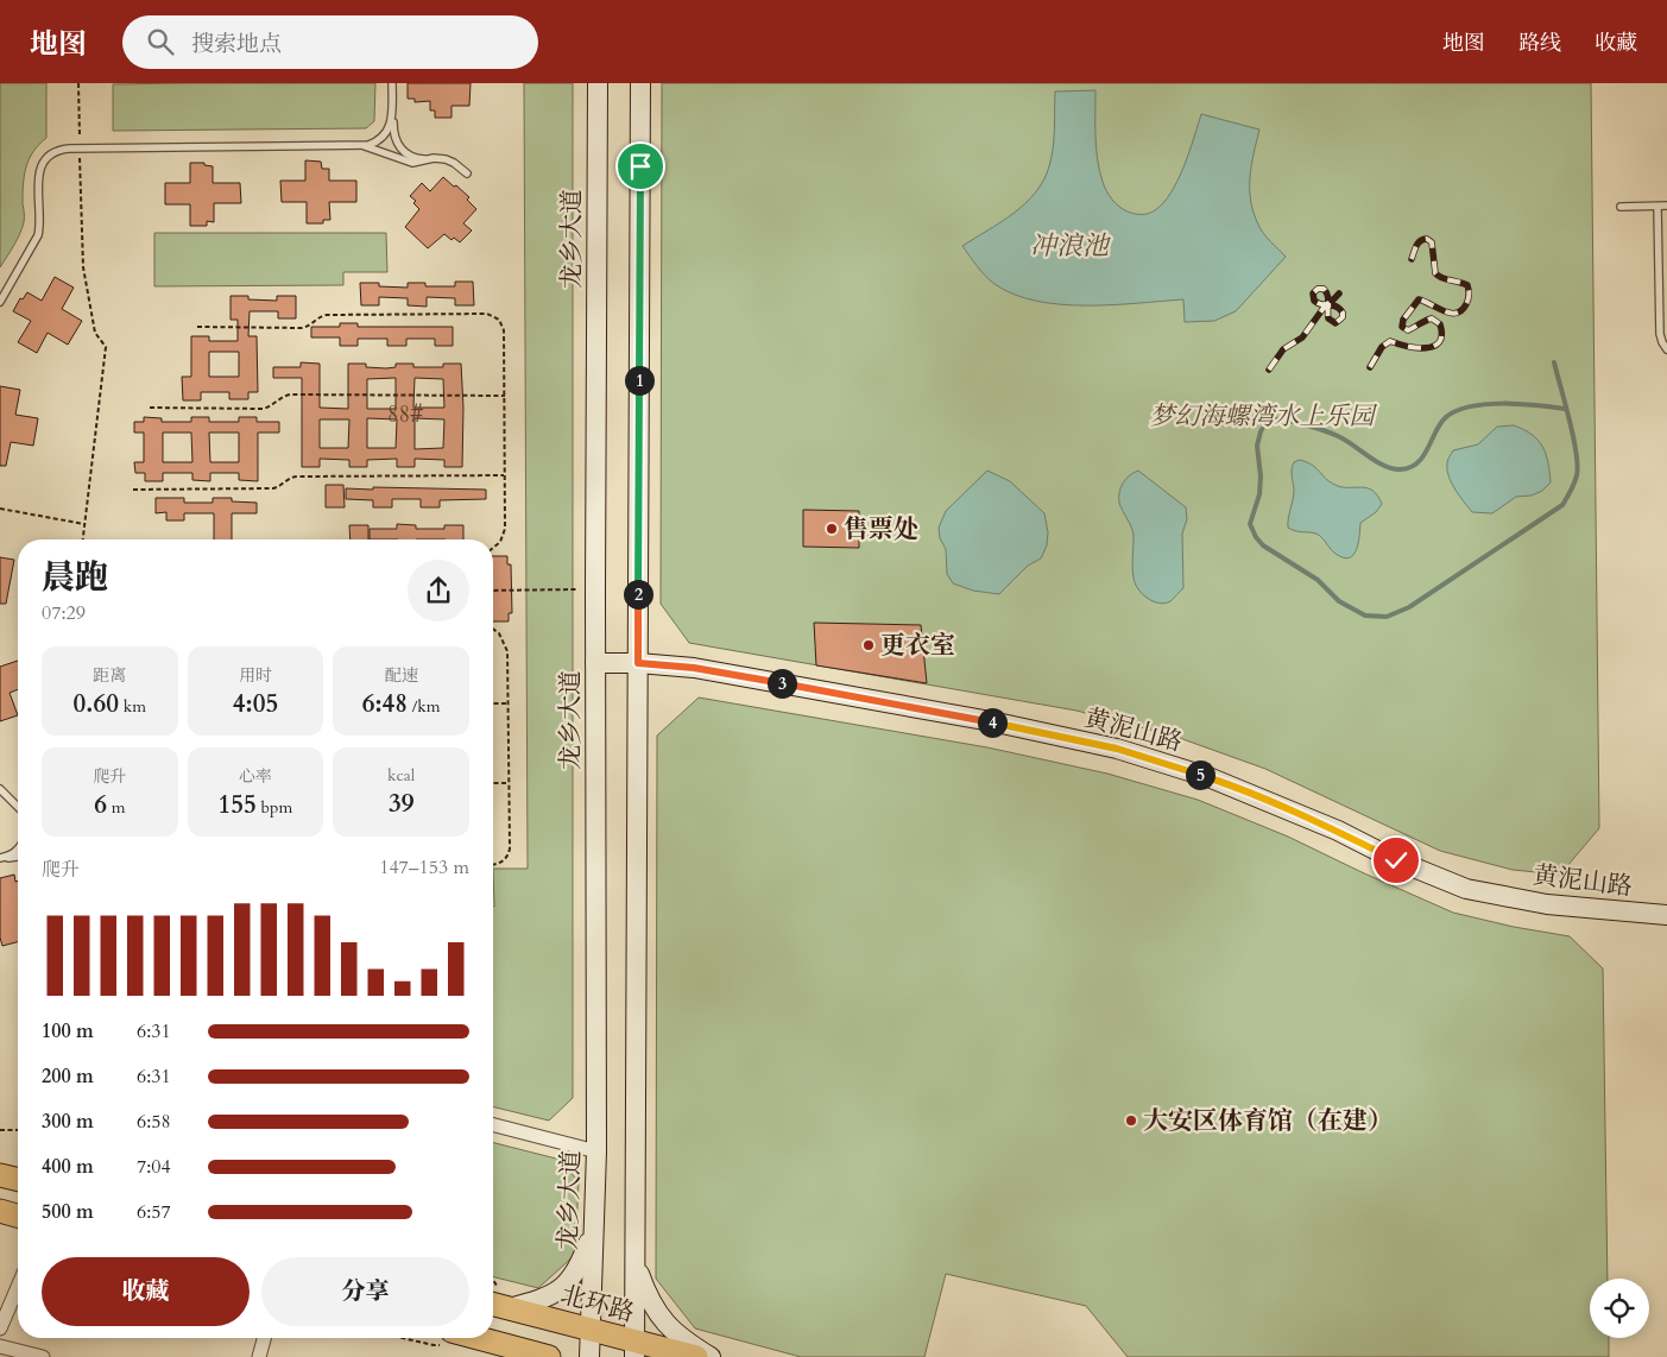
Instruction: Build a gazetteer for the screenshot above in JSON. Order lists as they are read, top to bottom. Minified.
{"streets":{"main road":["龙乡大道","黄泥山路","北环路"]},"crossings":[["龙乡大道","黄泥山路"],["龙乡大道","北环路"]],"water":["冲浪池"],"parks":["梦幻海螺湾水上乐园"],"places":["售票处","更衣室","大安区体育馆（在建）"],"house_numbers":["88#"],"page":{"header":"地图","search":"搜索地点","nav":["地图","路线","收藏"],"pins":["1","2","3","4","5"],"heading":["晨跑","07:29"],"stats":[["距离","0.60 km"],["用时","4:05"],["配速","6:48 /km"],["爬升","6 m"],["心率","155 bpm"],["kcal","39"]],"chart":["爬升","147–153 m"],"list":[{"name":"100 m","note":"6:31"},{"name":"200 m","note":"6:31"},{"name":"300 m","note":"6:58"},{"name":"400 m","note":"7:04"},{"name":"500 m","note":"6:57"}],"buttons":["收藏","分享"]}}
